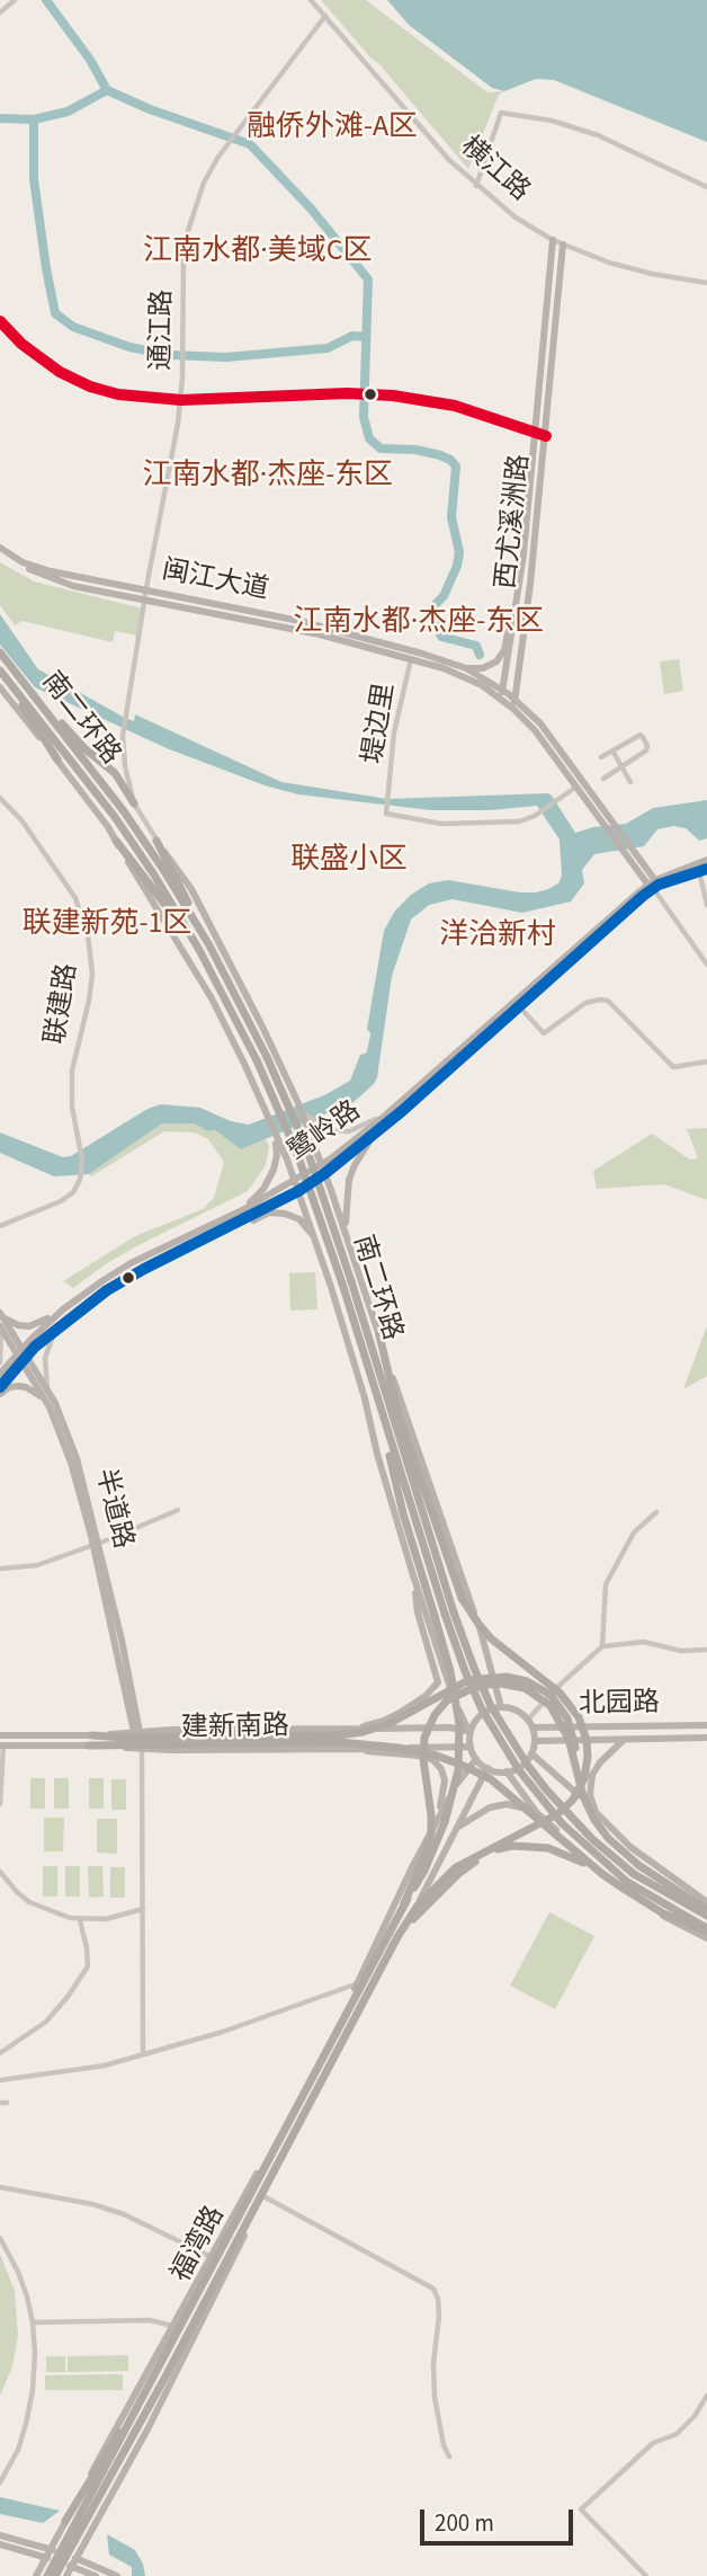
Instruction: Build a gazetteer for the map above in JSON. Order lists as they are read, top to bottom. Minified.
{"streets":{"highway":["南二环路","福湾路"],"main road":["西尤溪洲路","闽江大道","鹭岭路","半道路","北园路","建新南路"],"street":["横江路","通江路","堤边里","联建路"]},"crossings":[["横江路","通江路"],["横江路","西尤溪洲路"],["通江路","闽江大道"],["西尤溪洲路","闽江大道"],["闽江大道","堤边里"],["闽江大道","鹭岭路"],["鹭岭路","半道路"],["半道路","建新南路"],["北园路","建新南路"]],"districts":["融侨外滩-A区","江南水都·美域C区","江南水都·杰座-东区","江南水都·杰座-东区","联盛小区","联建新苑-1区","洋洽新村"],"scale_bar":"200 m"}
